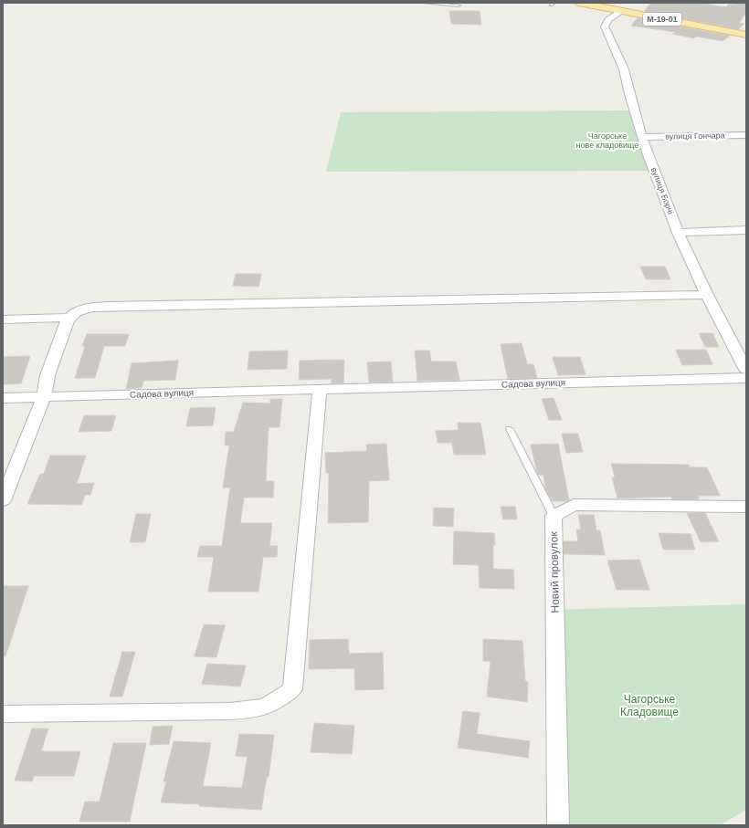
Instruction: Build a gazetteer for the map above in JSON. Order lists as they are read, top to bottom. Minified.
{"streets":{"main road":["М-19-01"],"street":["вулиця Гончара","вулиця Борчі","Садова вулиця","Новий провулок"]},"crossings":[["М-19-01","вулиця Борчі"],["вулиця Гончара","вулиця Борчі"]],"parks":["Чагорське нове кладовище","Чагорське Кладовище"]}
